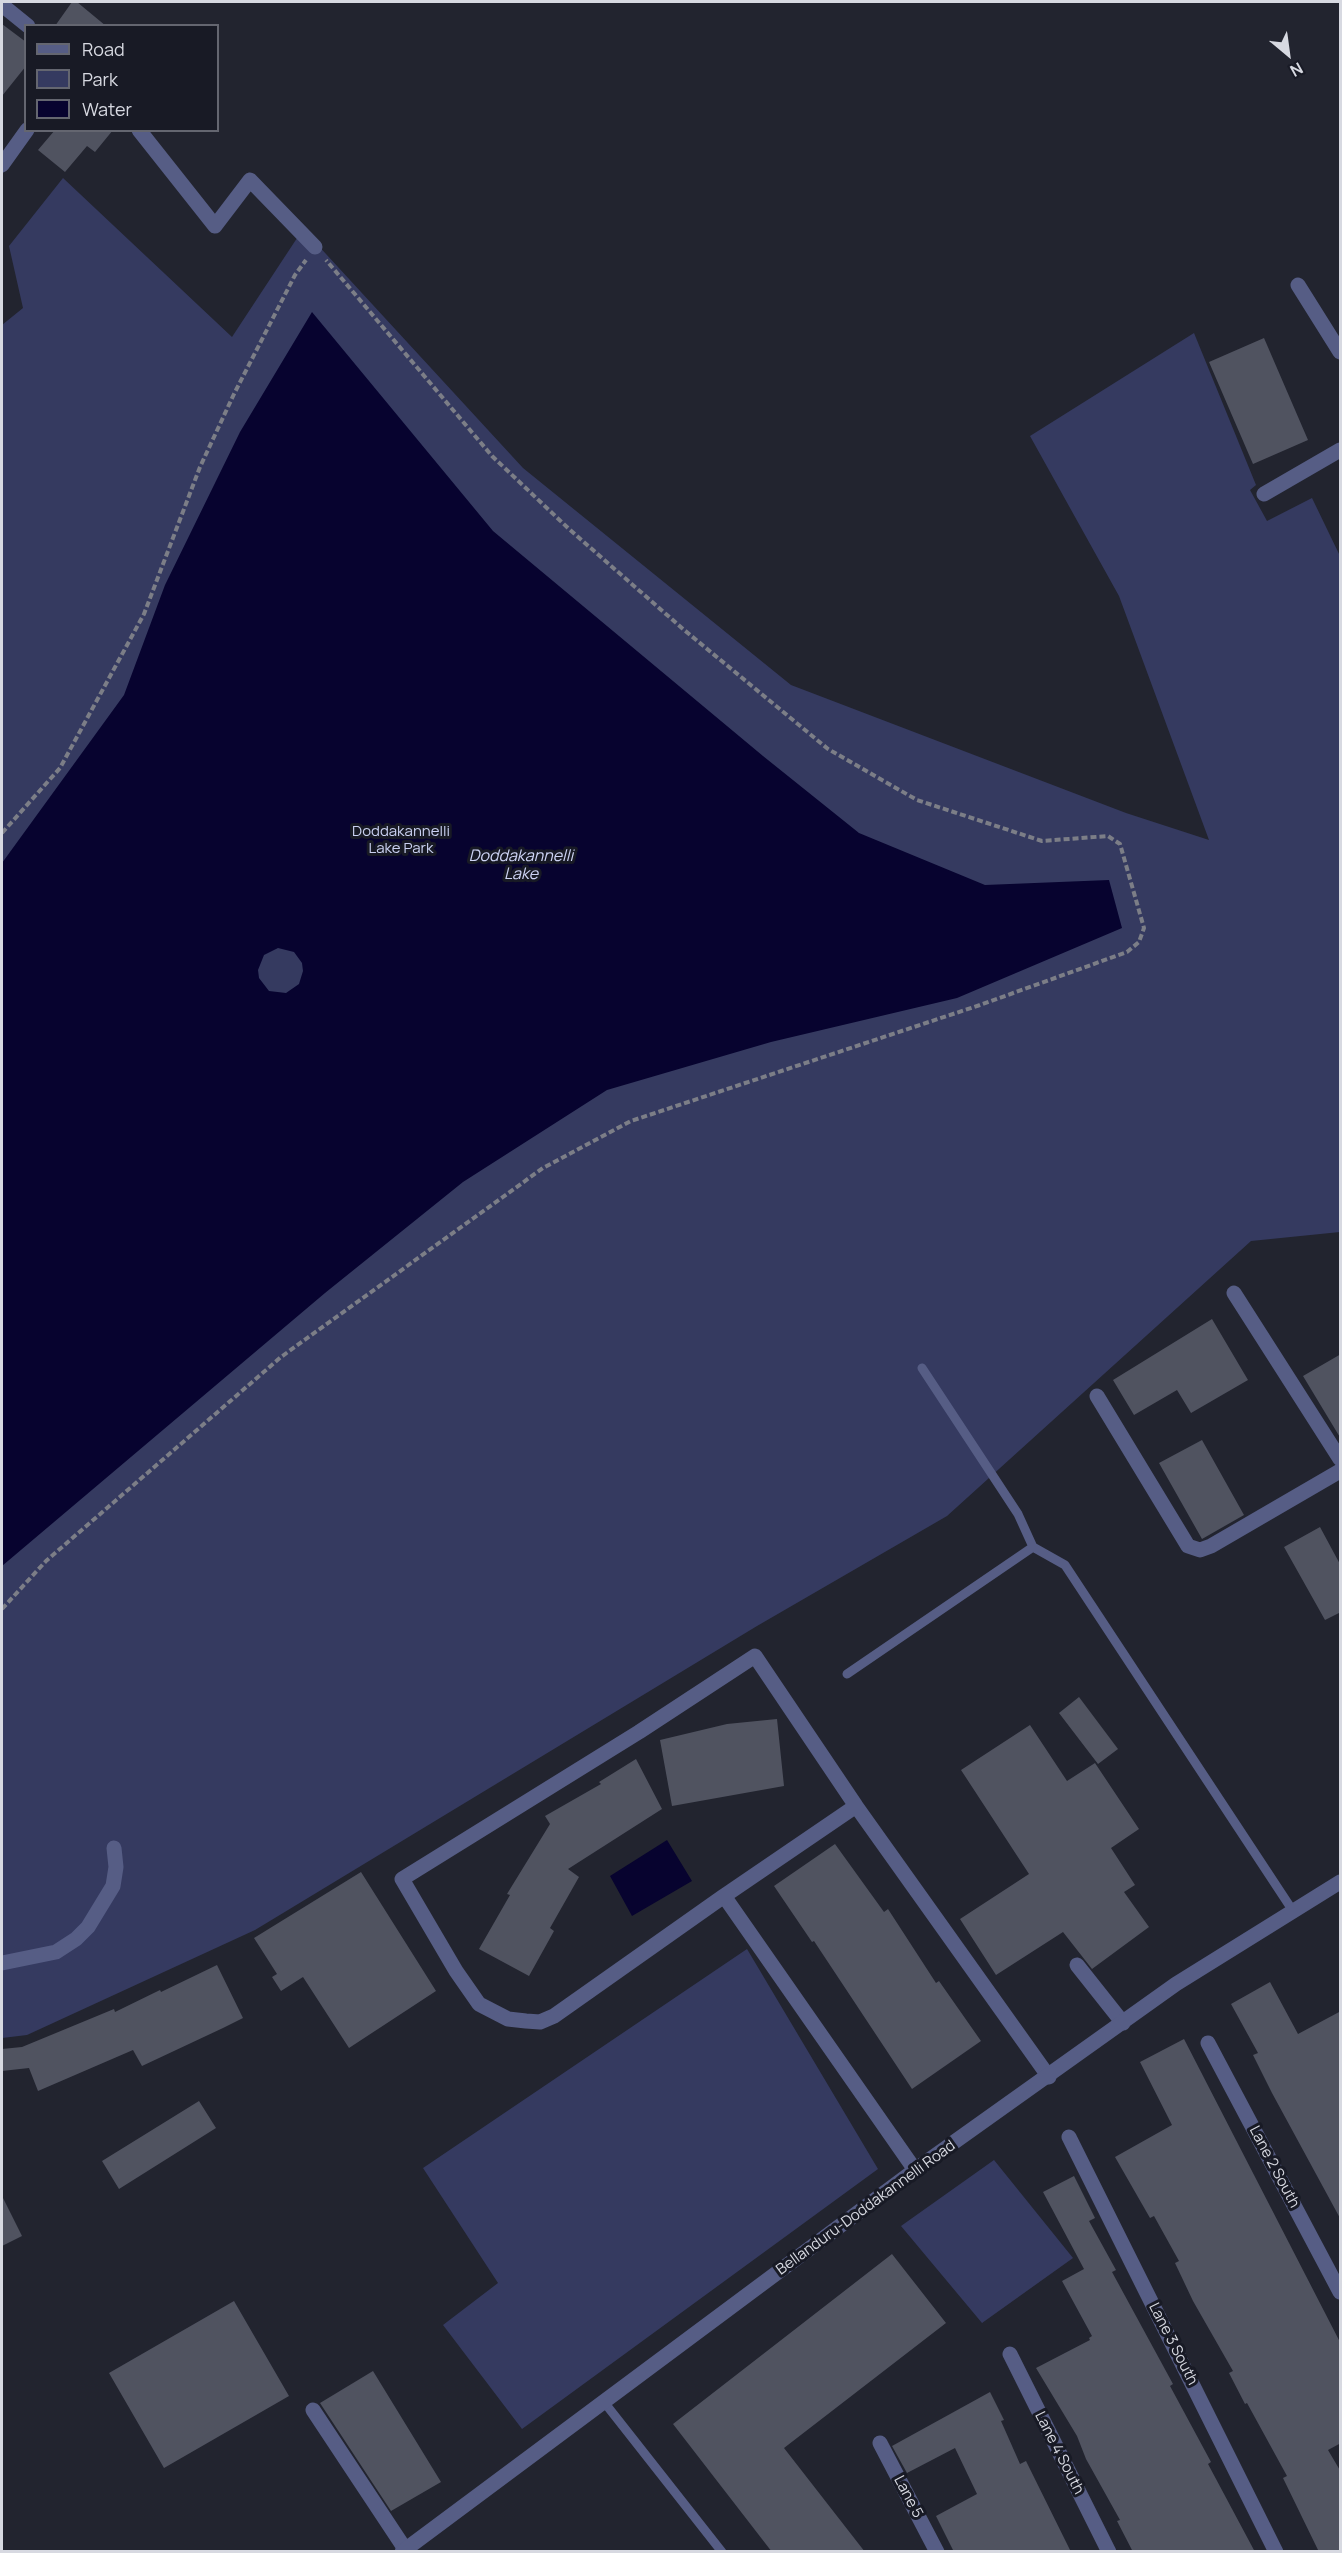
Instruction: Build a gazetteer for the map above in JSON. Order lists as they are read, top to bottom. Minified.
{"streets":{"street":["Lane 2 South","Bellanduru-Doddakannelli Road","Lane 3 South","Lane 4 South","Lane 5"]},"water":["Doddakannelli Lake"],"parks":["Doddakannelli Lake Park"],"legend":["Road","Park","Water"],"north":"bottom right"}
